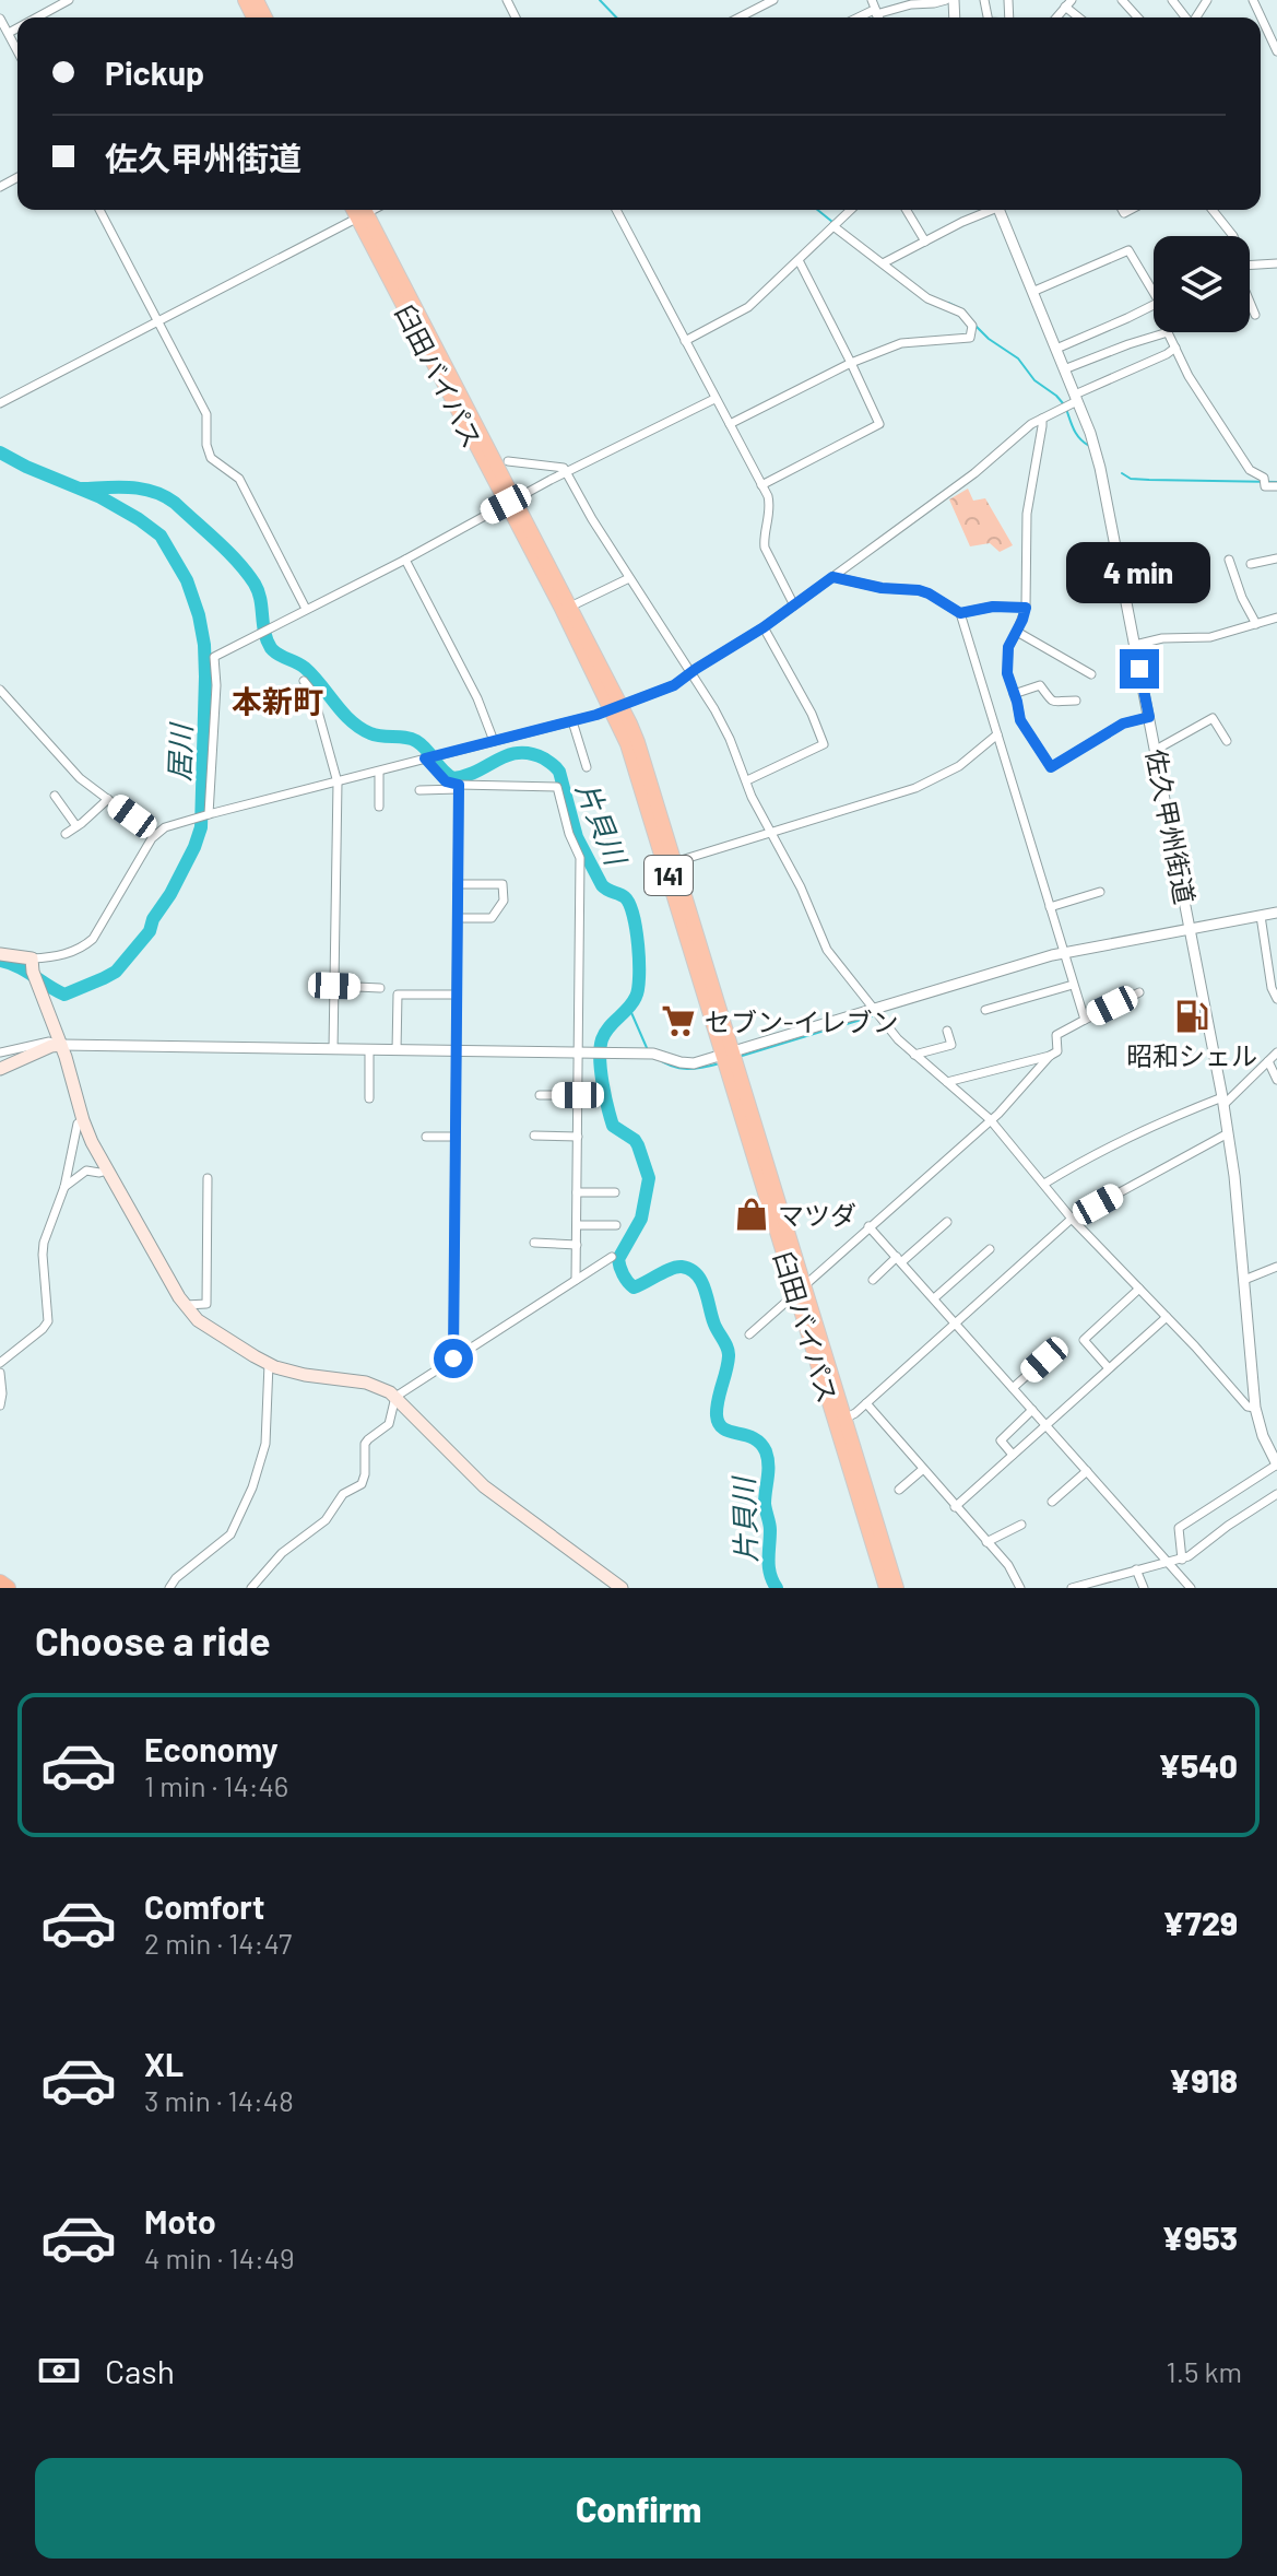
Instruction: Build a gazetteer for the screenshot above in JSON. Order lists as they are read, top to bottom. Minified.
{"streets":{"highway":["臼田バイパス","141"],"street":["佐久甲州街道"]},"districts":["本新町"],"water":["居川","片貝川"],"places":{"fuel station":["昭和シェル"],"supermarket":["セブン-イレブン"],"shop":["マツダ"]},"page":{"banner":["Pickup","佐久甲州街道"],"bubble":"4 min","heading":"Choose a ride","list":[{"name":"Economy","note":"1 min · 14:46","value":"¥540"},{"name":"Comfort","note":"2 min · 14:47","value":"¥729"},{"name":"XL","note":"3 min · 14:48","value":"¥918"},{"name":"Moto","note":"4 min · 14:49","value":"¥953"}],"pay":["Cash","1.5 km"],"buttons":"Confirm"}}
